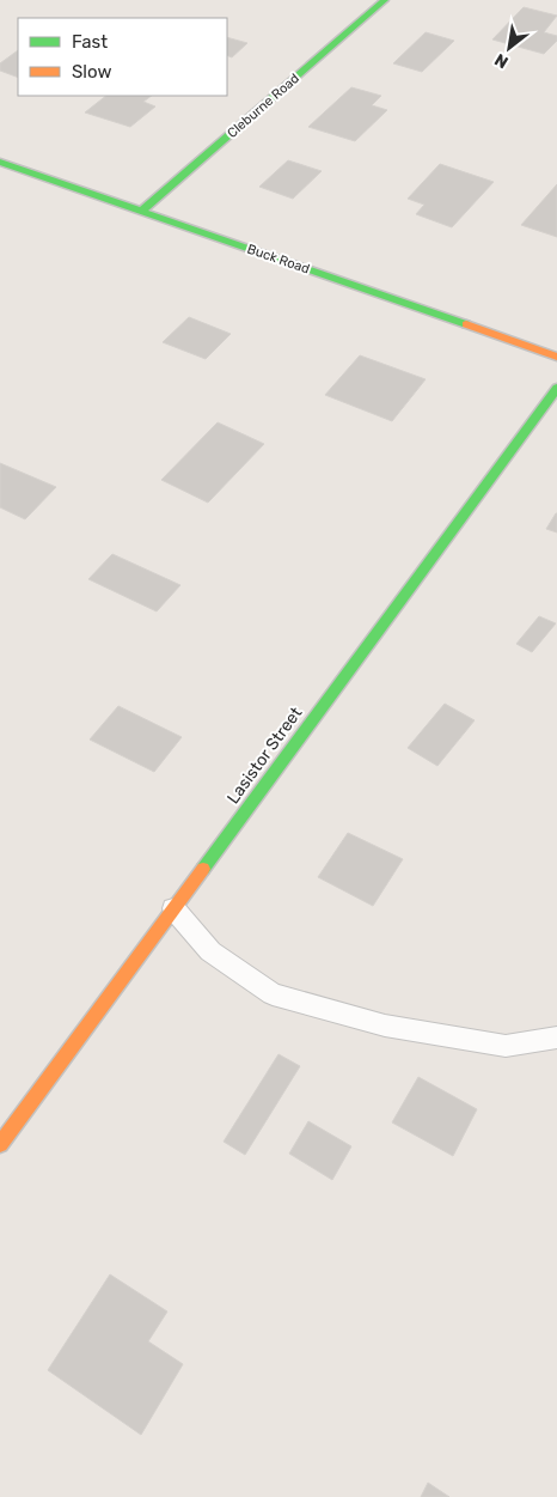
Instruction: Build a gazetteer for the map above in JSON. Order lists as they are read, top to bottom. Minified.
{"streets":{"street":["Cleburne Road","Buck Road","Lasistor Street"]},"crossings":[["Cleburne Road","Buck Road"]],"legend":["Fast","Slow"],"north":"bottom left"}
